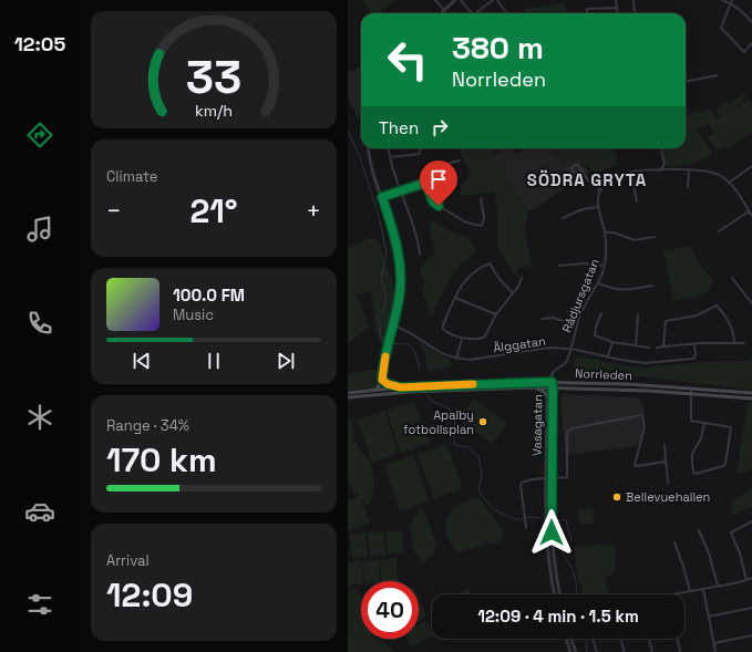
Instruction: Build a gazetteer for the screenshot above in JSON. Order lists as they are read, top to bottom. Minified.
{"streets":{"main road":["Norrleden"],"street":["Rådjursgatan","Älggatan","Vasagatan"]},"crossings":[["Rådjursgatan","Älggatan"],["Rådjursgatan","Norrleden"],["Rådjursgatan","Vasagatan"],["Norrleden","Vasagatan"]],"districts":["SÖDRA GRYTA"],"places":["Apalby fotbollsplan","Bellevuehallen"],"page":{"tabs":"12:05","turn":["380 m","Norrleden"],"then":"Then","tile":["Climate",["Range · 34%","170 km"],["Arrival","12:09"]],"heat":["−","21°","+"],"song":["100.0 FM","Music"],"limit":"40","trip":"12:09 · 4 min · 1.5 km","gauge":["33","km/h"]}}
